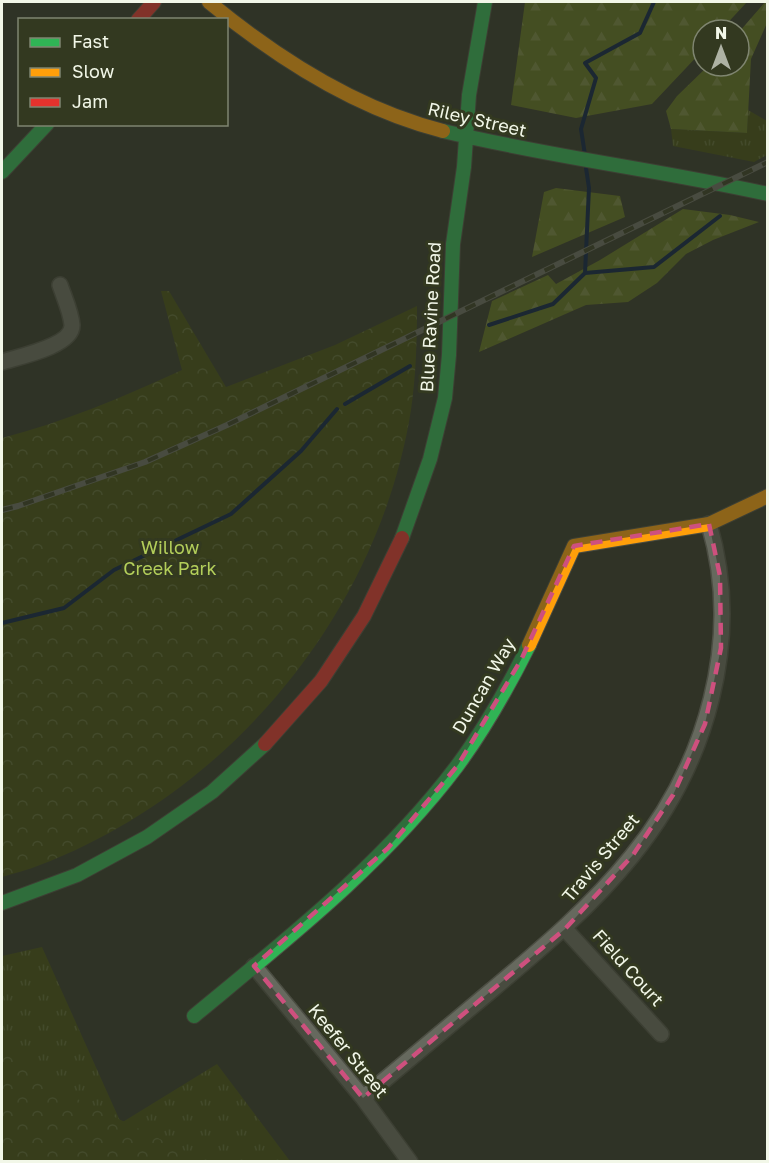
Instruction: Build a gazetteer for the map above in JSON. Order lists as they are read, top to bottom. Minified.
{"streets":{"main road":["Riley Street","Blue Ravine Road","Duncan Way"],"street":["Travis Street","Field Court","Keefer Street"]},"crossings":[["Riley Street","Blue Ravine Road"],["Duncan Way","Travis Street"],["Duncan Way","Keefer Street"],["Travis Street","Field Court"],["Travis Street","Keefer Street"]],"parks":["Willow Creek Park"],"legend":["Fast","Slow","Jam"],"north":"top"}
